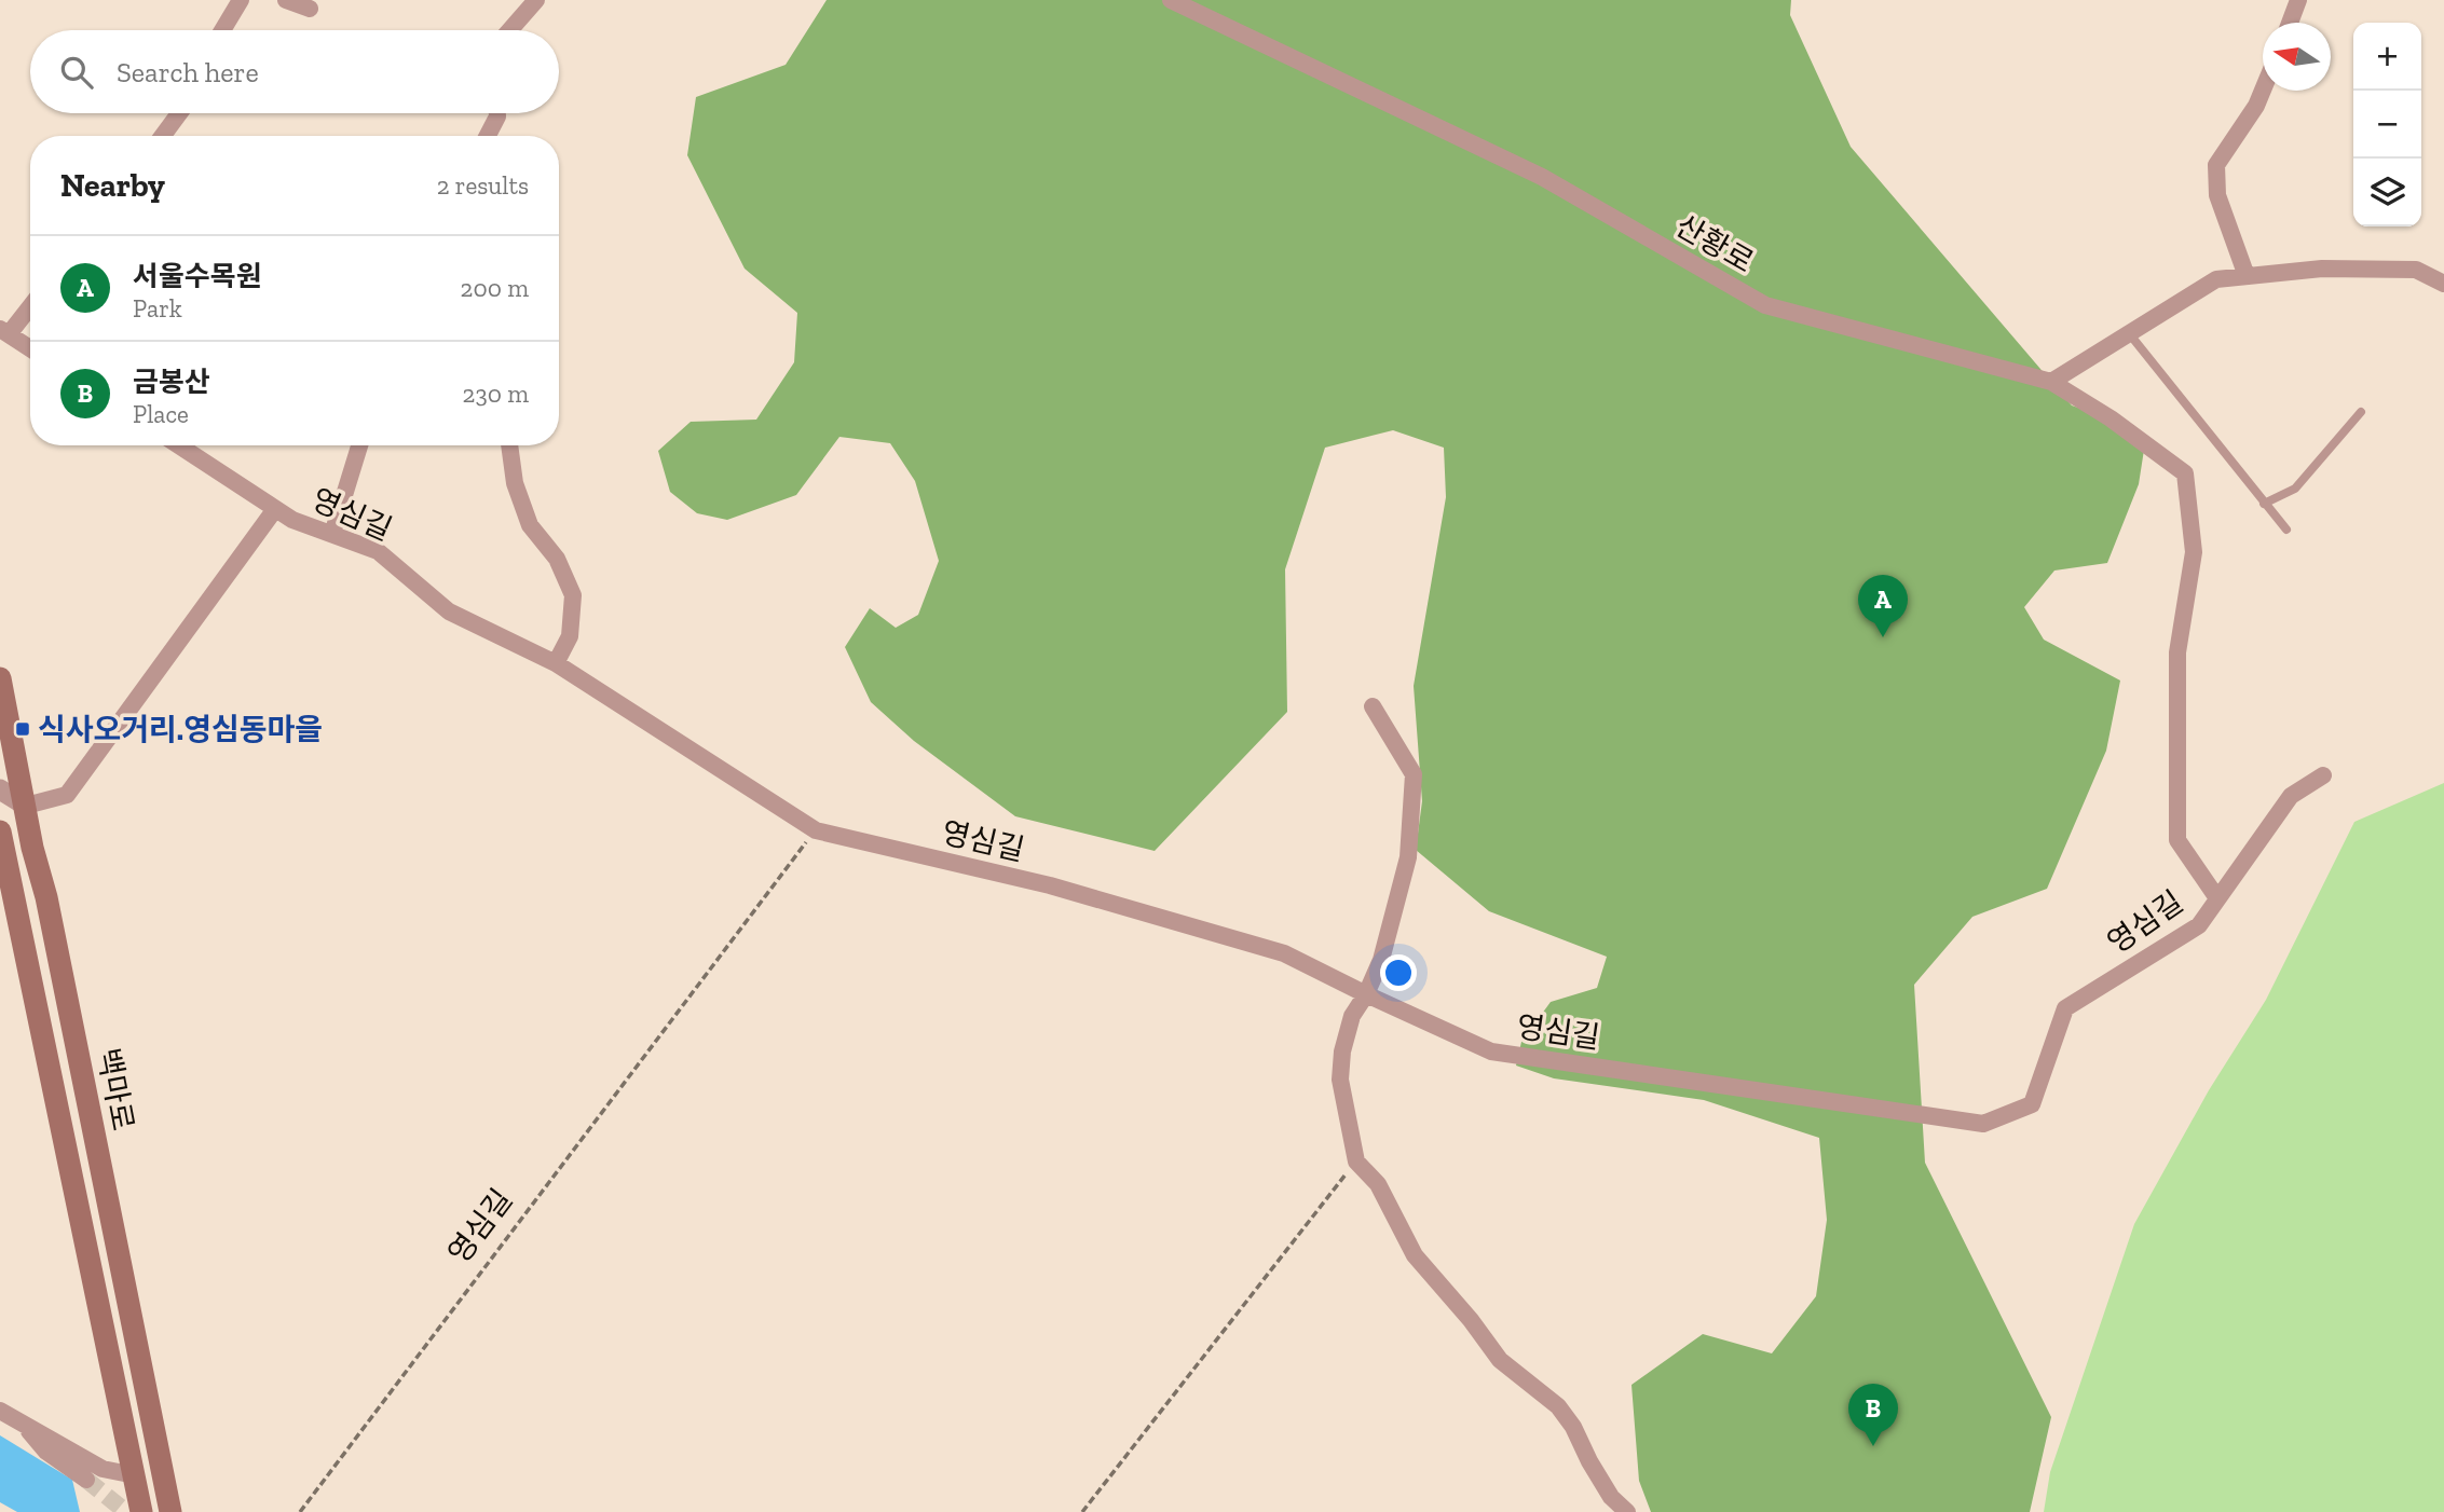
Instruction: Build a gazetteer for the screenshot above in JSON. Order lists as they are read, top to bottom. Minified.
{"streets":{"main road":["백마로"],"street":["산황로","영심길"]},"crossings":[["산황로","영심길"]],"places":{"transit":["식사오거리.영심동마을"]},"north":"left","page":{"map_buttons":["+","−"],"search":"Search here","heading":["Nearby","2 results"],"list":[{"mark":"A","name":"서울수목원","note":"Park","value":"200 m"},{"mark":"B","name":"금봉산","note":"Place","value":"230 m"}],"pins":["A","B"]}}
